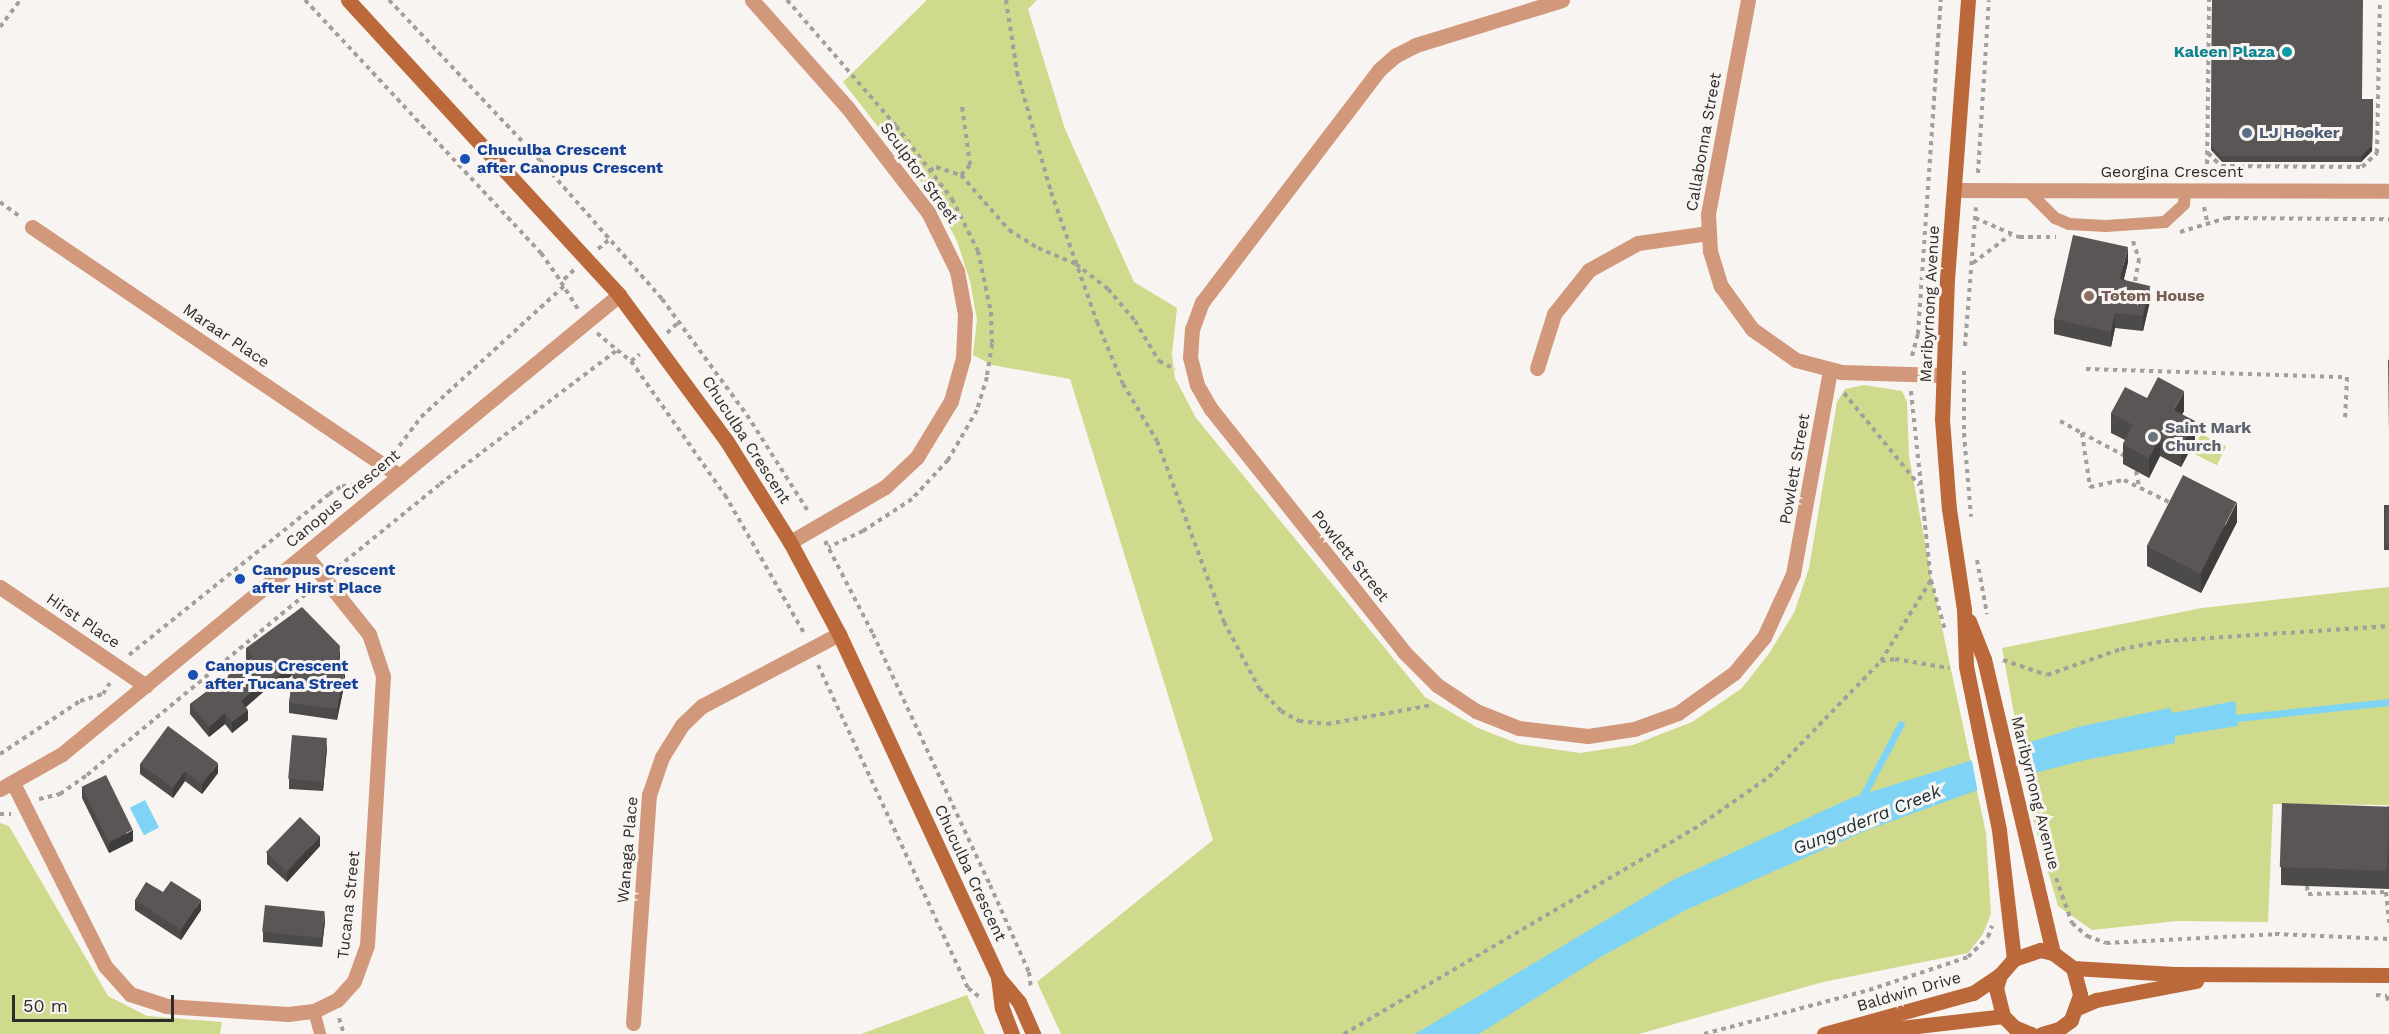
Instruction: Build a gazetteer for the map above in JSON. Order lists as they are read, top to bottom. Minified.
{"streets":{"street":["Callabonna Street","Georgina Crescent","Sculptor Street","Maribyrnong Avenue","Maraar Place","Chuculba Crescent","Powlett Street","Canopus Crescent","Hirst Place","Wanaga Place","Tucana Street","Baldwin Drive"]},"crossings":[["Callabonna Street","Maribyrnong Avenue"],["Callabonna Street","Powlett Street"],["Georgina Crescent","Maribyrnong Avenue"],["Sculptor Street","Chuculba Crescent"],["Maribyrnong Avenue","Baldwin Drive"],["Maraar Place","Canopus Crescent"],["Chuculba Crescent","Canopus Crescent"],["Chuculba Crescent","Wanaga Place"],["Canopus Crescent","Hirst Place"],["Canopus Crescent","Tucana Street"]],"water":["Gungaderra Creek"],"places":["Kaleen Plaza","LJ Hooker","Chuculba Crescent after Canopus Crescent","Totom House","Saint Mark Church","Canopus Crescent after Hirst Place","Canopus Crescent after Tucana Street"],"scale_bar":"50 m"}
